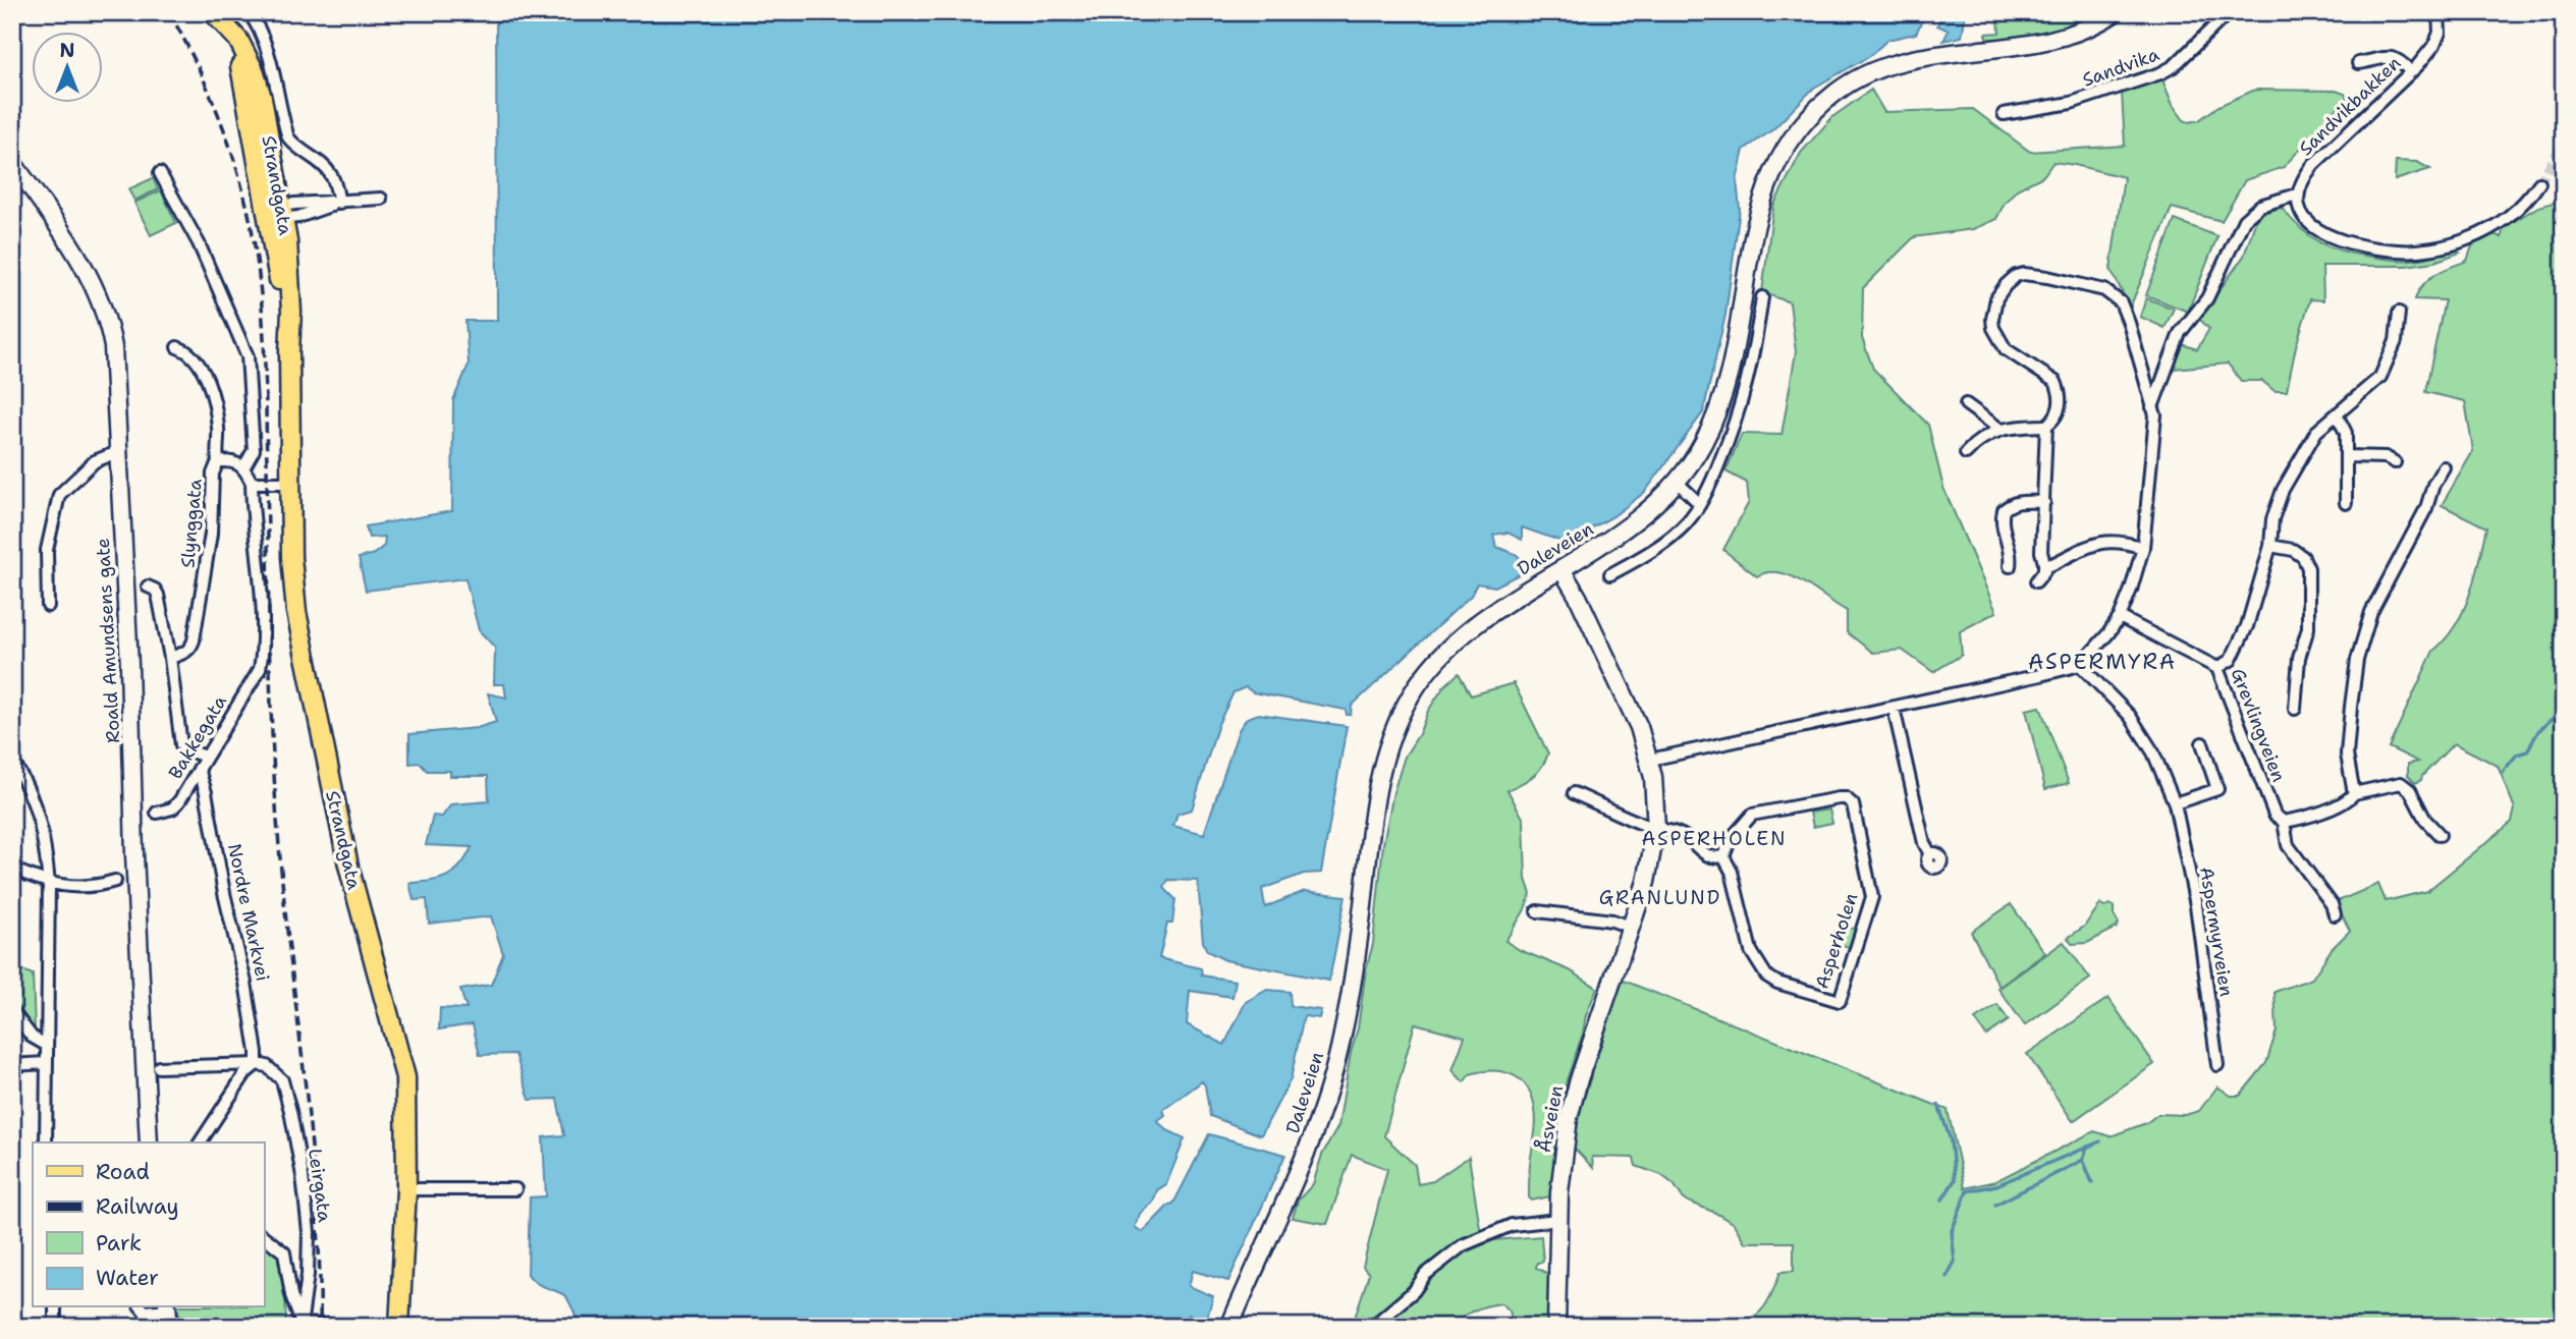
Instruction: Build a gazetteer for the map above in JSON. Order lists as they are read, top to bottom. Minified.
{"streets":{"main road":["Strandgata"],"street":["Sandvika","Sandvikbakken","Slynggata","Daleveien","Roald Amundsens gate","Grevlingveien","Bakkegata","Nordre Markvei","Aspermyrveien","Asperholen","Åsveien","Leirgata"]},"crossings":[["Daleveien","Åsveien"],["Bakkegata","Nordre Markvei"],["Nordre Markvei","Leirgata"]],"districts":["ASPERMYRA","ASPERHOLEN","GRANLUND"],"legend":["Road","Railway","Park","Water"],"north":"top"}
